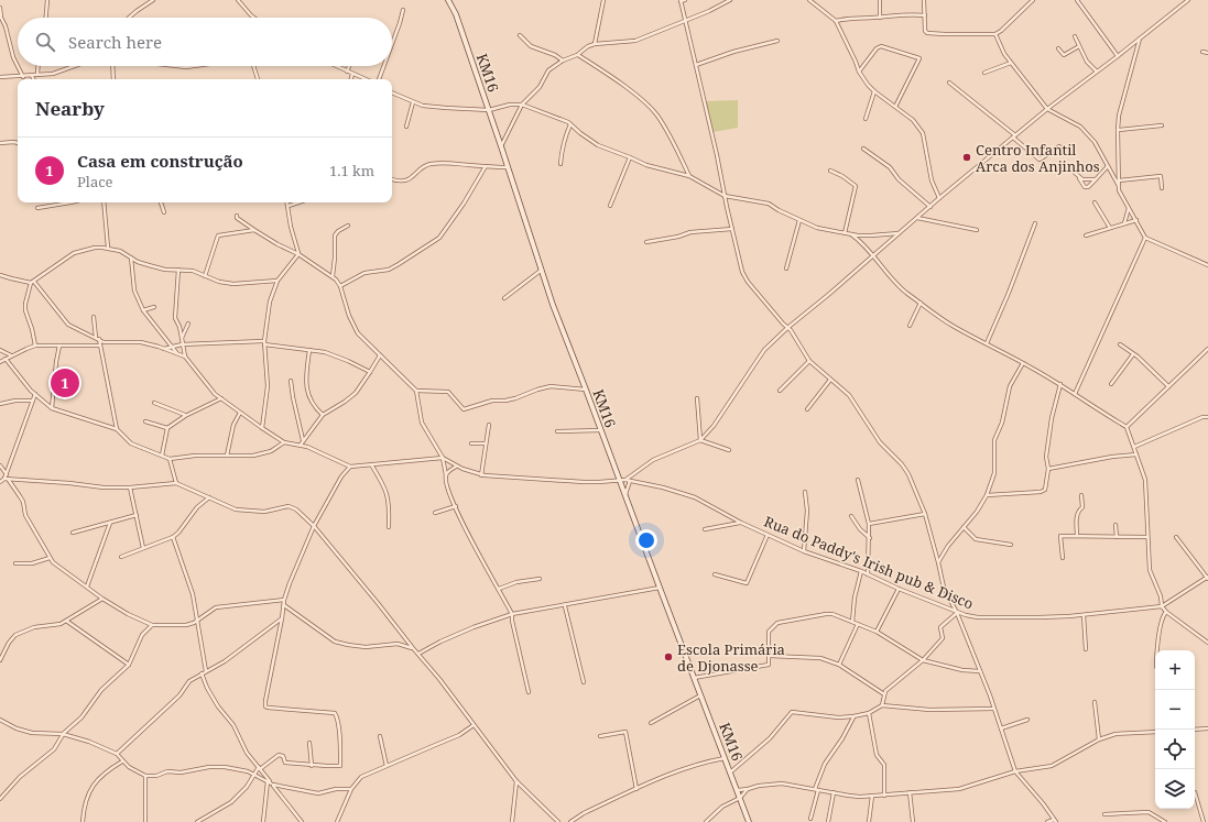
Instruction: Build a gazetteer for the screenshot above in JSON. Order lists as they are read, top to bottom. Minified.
{"streets":{"street":["KM16","Rua do Paddy's Irish pub & Disco"]},"crossings":[["KM16","Rua do Paddy's Irish pub & Disco"]],"places":["Centro Infantil Arca dos Anjinhos","Escola Primária de Djonasse"],"page":{"search":"Search here","heading":"Nearby","list":[{"mark":"1","name":"Casa em construção","note":"Place","value":"1.1 km"}],"pins":"1","map_buttons":["+","−"]}}
